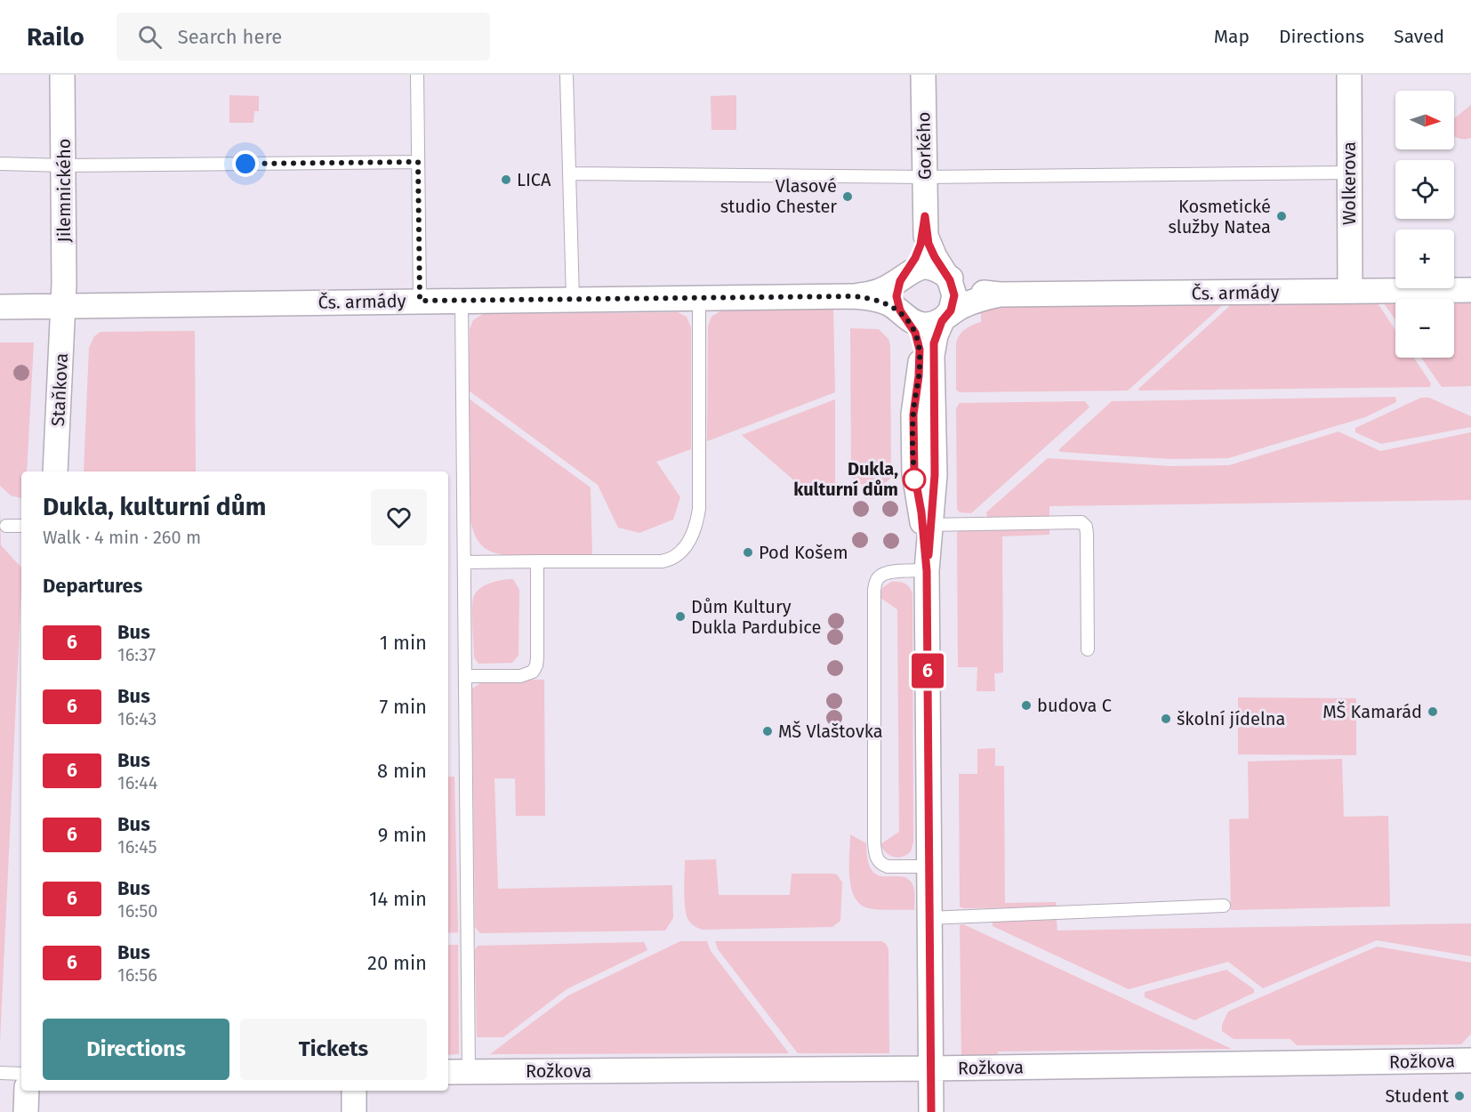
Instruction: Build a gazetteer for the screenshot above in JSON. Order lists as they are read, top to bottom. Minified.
{"streets":{"street":["Gorkého","Wolkerova","Jilemnického","Čs. armády","Staňkova","Rožkova"]},"crossings":[["Gorkého","Čs. armády"],["Gorkého","Rožkova"],["Wolkerova","Čs. armády"],["Jilemnického","Čs. armády"],["Jilemnického","Staňkova"],["Čs. armády","Staňkova"]],"places":["LICA","Vlasové studio Chester","Kosmetické služby Natea","Dukla, kulturní dům","Pod Košem","Dům Kultury Dukla Pardubice","budova C","MŠ Kamarád","školní jídelna","MŠ Vlaštovka","Student"],"lines":["bus line 6"],"north":"right","page":{"header":"Railo","search":"Search here","nav":["Map","Directions","Saved"],"on_map":"6","map_buttons":["+","−"],"heading":[["Dukla, kulturní dům","Walk · 4 min · 260 m"],"Departures"],"list":[{"mark":"6","name":"Bus","note":"16:37","value":"1 min"},{"mark":"6","name":"Bus","note":"16:43","value":"7 min"},{"mark":"6","name":"Bus","note":"16:44","value":"8 min"},{"mark":"6","name":"Bus","note":"16:45","value":"9 min"},{"mark":"6","name":"Bus","note":"16:50","value":"14 min"},{"mark":"6","name":"Bus","note":"16:56","value":"20 min"}],"buttons":["Directions","Tickets"]}}
